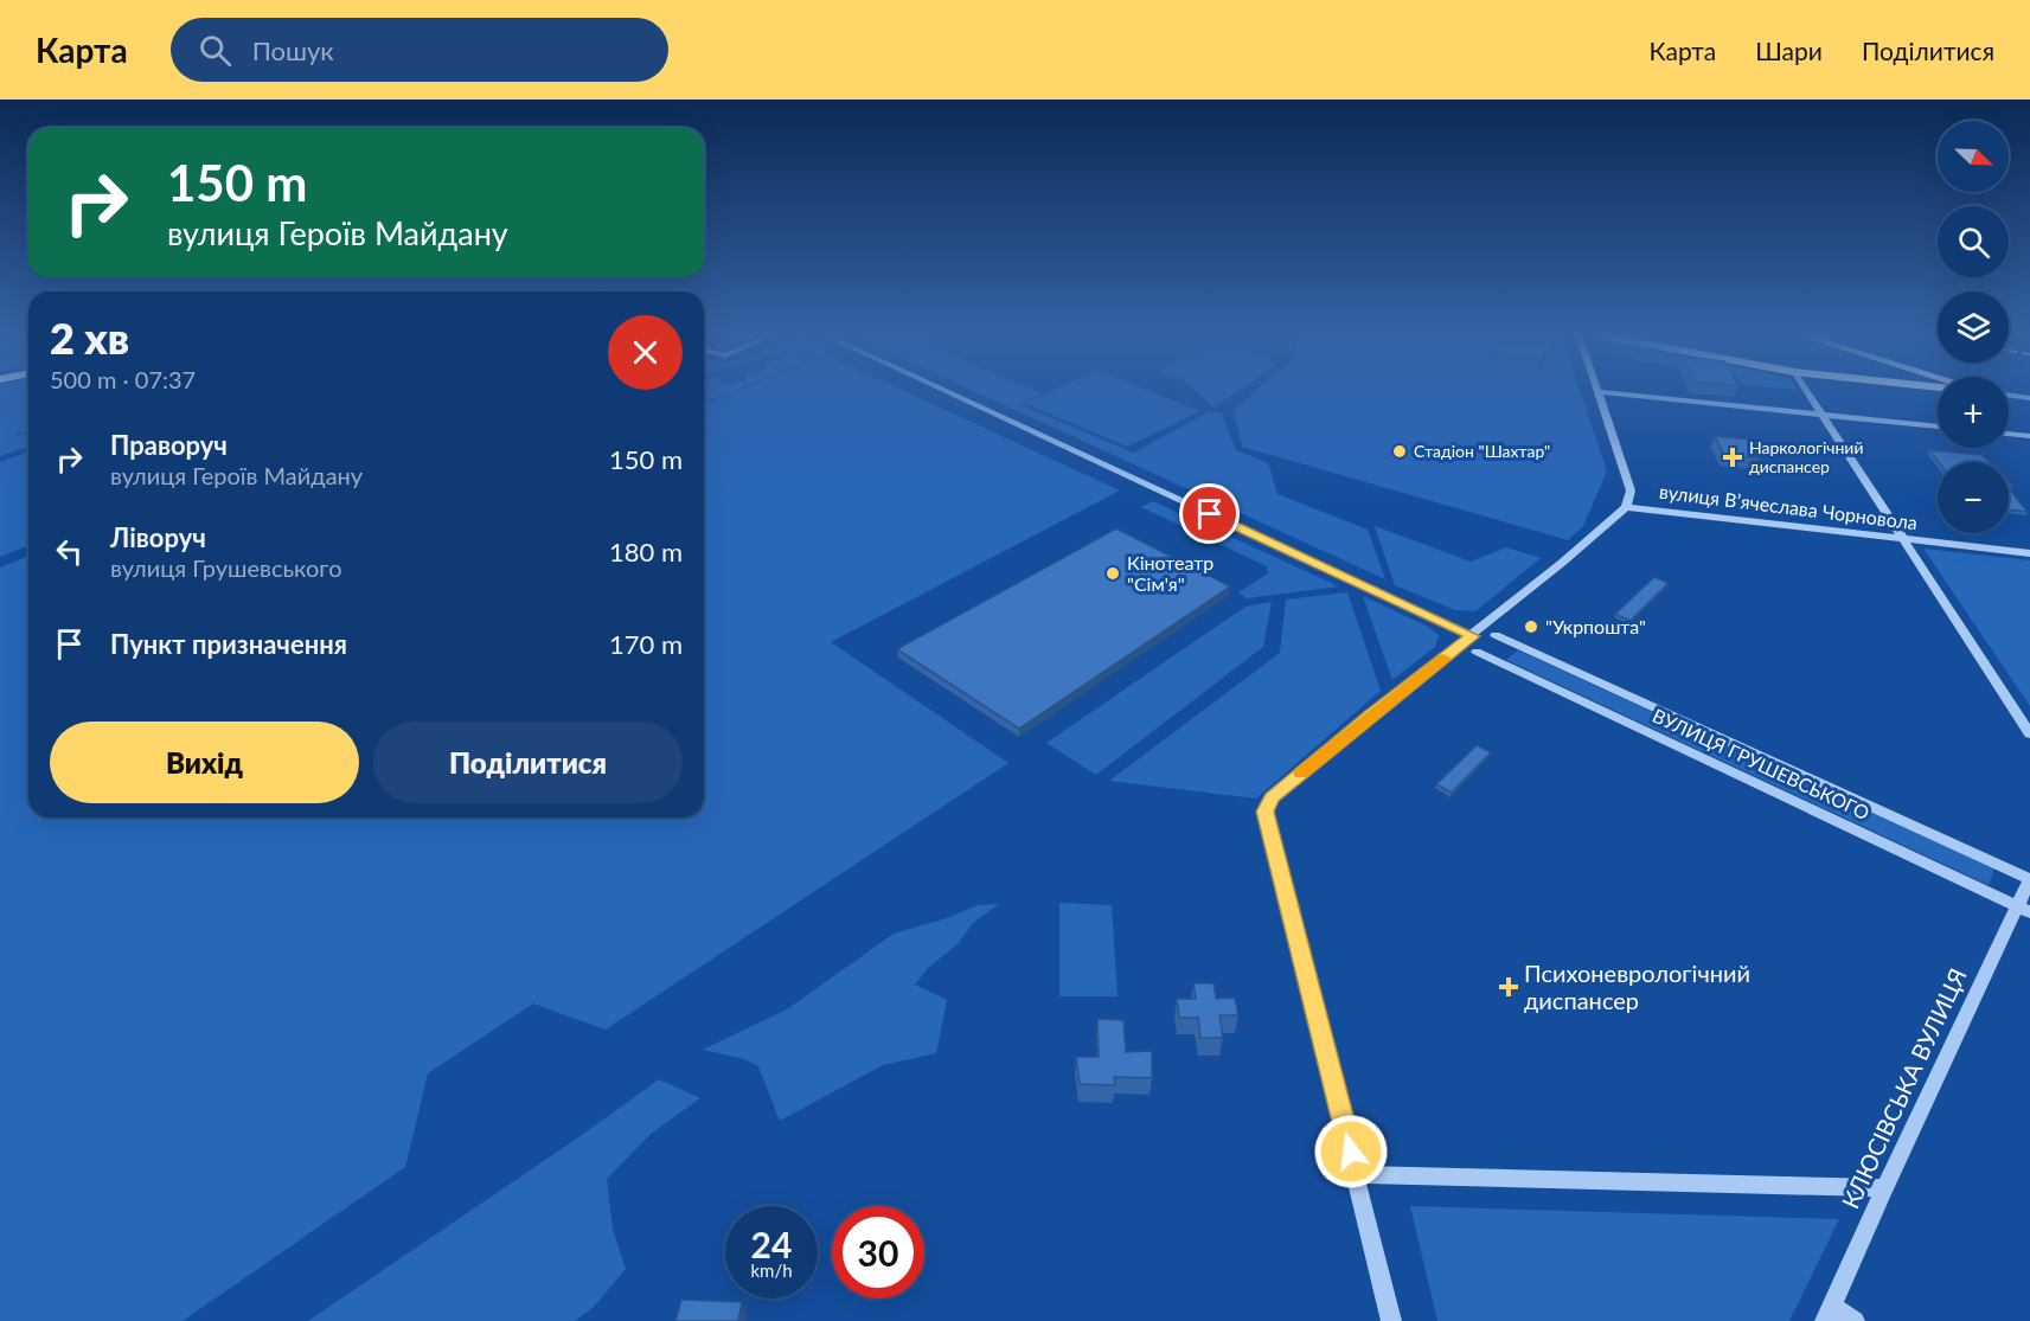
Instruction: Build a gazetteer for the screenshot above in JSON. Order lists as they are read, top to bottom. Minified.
{"streets":{"street":["вулиця Вʼячеслава Чорновола","ВУЛИЦЯ ГРУШЕВСЬКОГО","КЛЮСІВСЬКА ВУЛИЦЯ"]},"crossings":[["ВУЛИЦЯ ГРУШЕВСЬКОГО","КЛЮСІВСЬКА ВУЛИЦЯ"]],"places":{"other":["Стадіон \"Шахтар\"","Кінотеатр \"Сім'я\"","\"Укрпошта\""],"health":["Наркологічний диспансер","Психоневрологічний диспансер"]},"north":"bottom right","page":{"header":"Карта","search":"Пошук","nav":["Карта","Шари","Поділитися"],"map_buttons":["+","−"],"turn":["150 m","вулиця Героїв Майдану"],"heading":["2 хв","500 m · 07:37"],"list":[{"name":"Праворуч","note":"вулиця Героїв Майдану","value":"150 m"},{"name":"Ліворуч","note":"вулиця Грушевського","value":"180 m"},{"name":"Пункт призначення","value":"170 m"}],"buttons":["Вихід","Поділитися"],"speed":"24 km/h","limit":"30"}}
